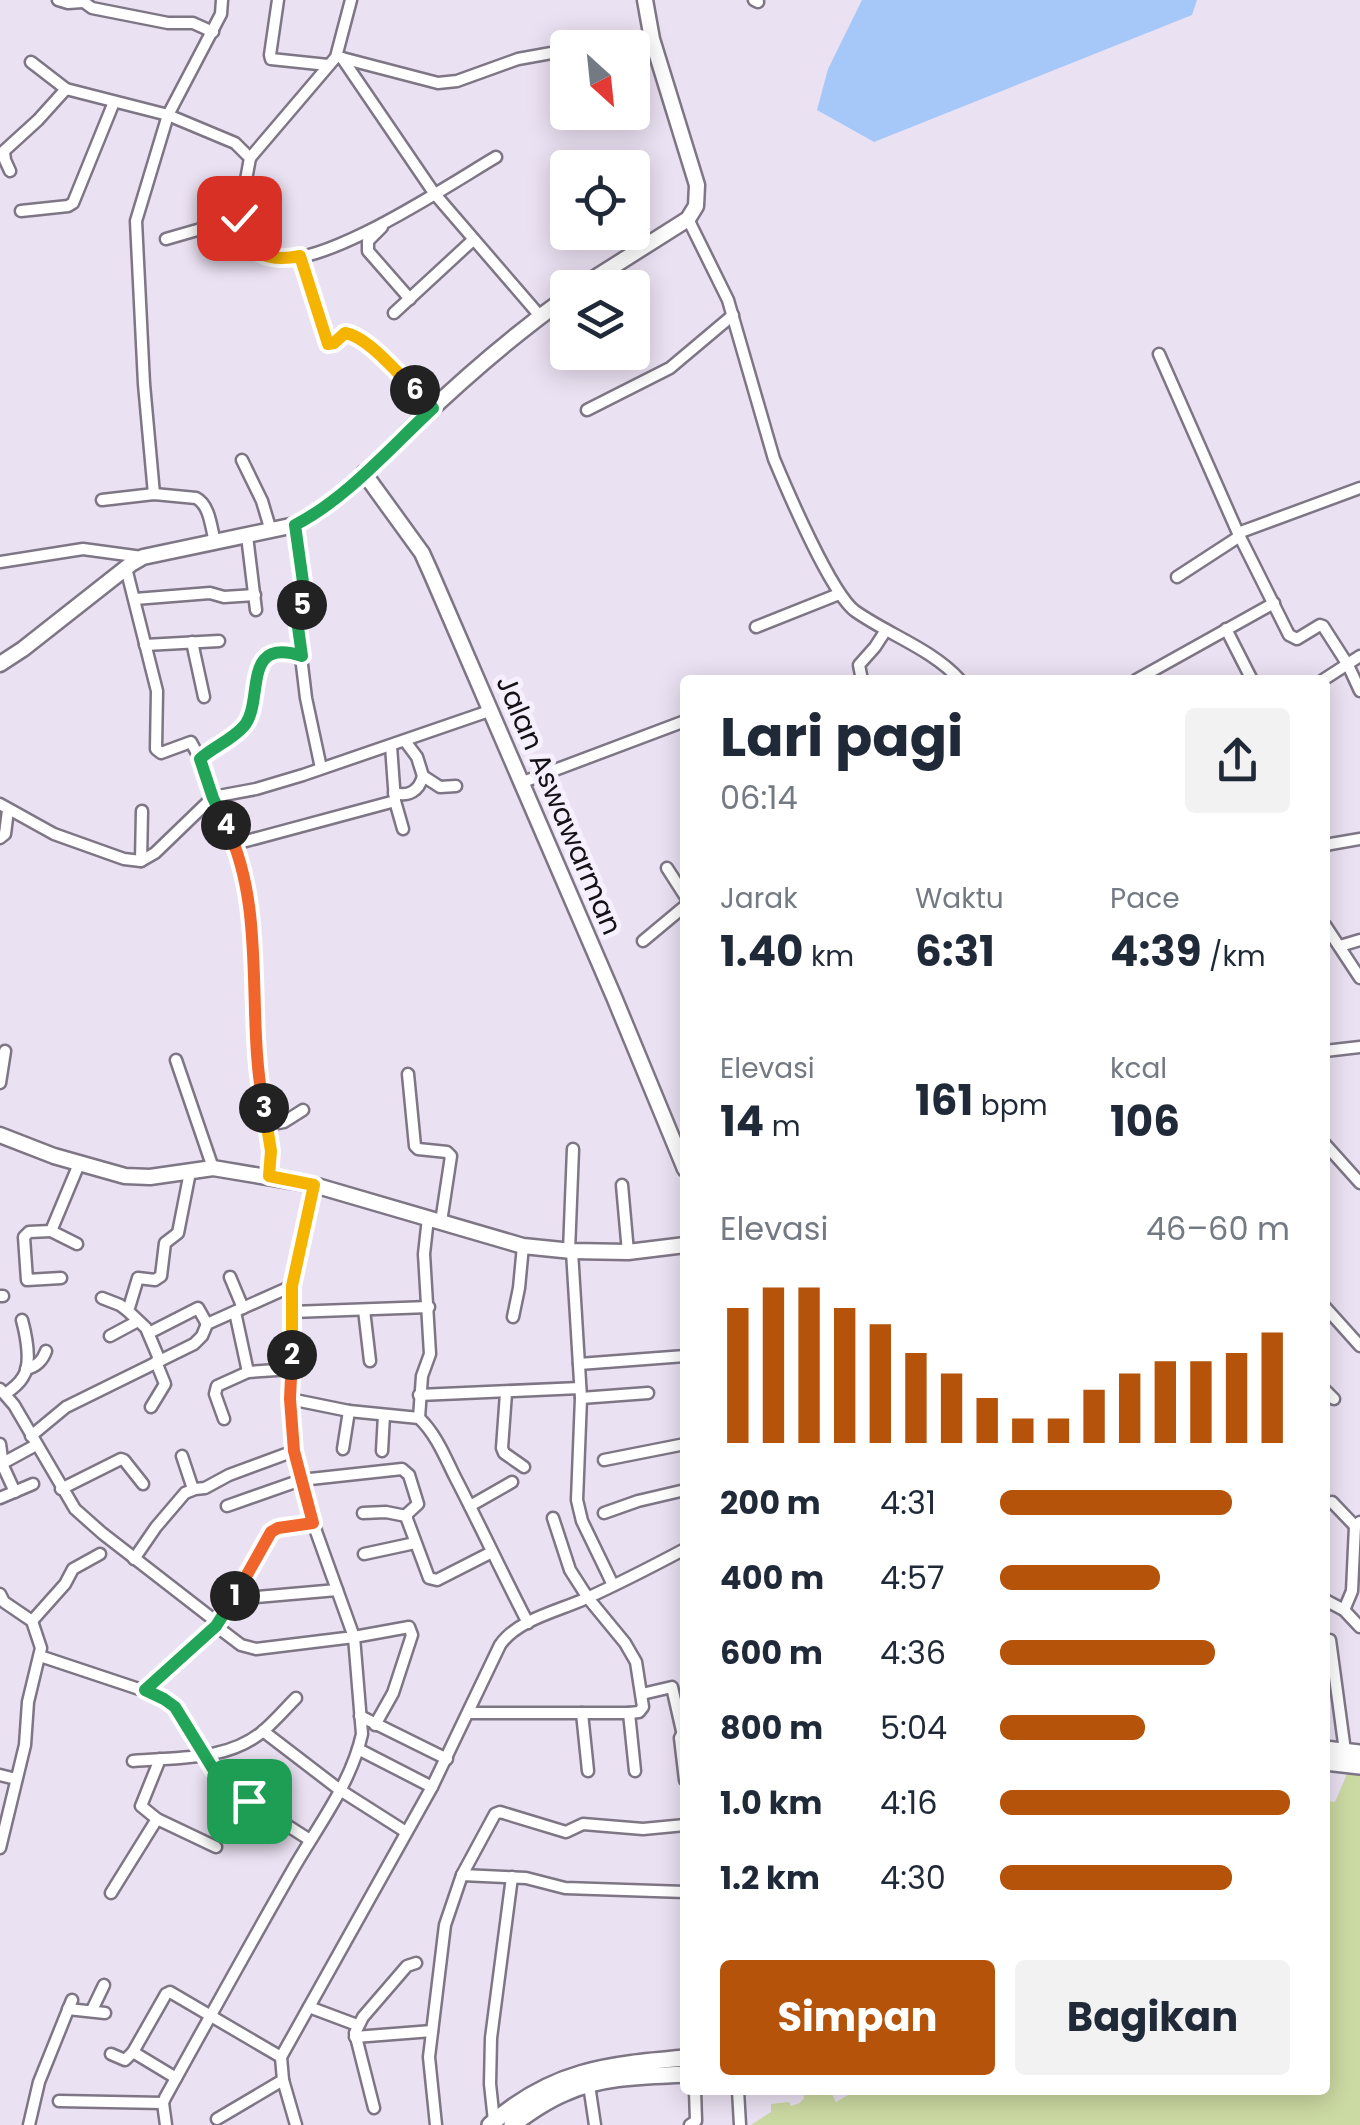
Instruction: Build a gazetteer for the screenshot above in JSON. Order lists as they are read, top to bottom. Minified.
{"streets":{"street":["Jalan Aswawarman"]},"north":"bottom right","page":{"pins":["6","5","4","3","2","1"],"heading":["Lari pagi","06:14"],"stats":[["Jarak","1.40 km"],["Waktu","6:31"],["Pace","4:39 /km"],["Elevasi","14 m"],["161 bpm"],["kcal","106"]],"chart":["Elevasi","46–60 m"],"list":[{"name":"200 m","note":"4:31"},{"name":"400 m","note":"4:57"},{"name":"600 m","note":"4:36"},{"name":"800 m","note":"5:04"},{"name":"1.0 km","note":"4:16"},{"name":"1.2 km","note":"4:30"}],"buttons":["Simpan","Bagikan"]}}
